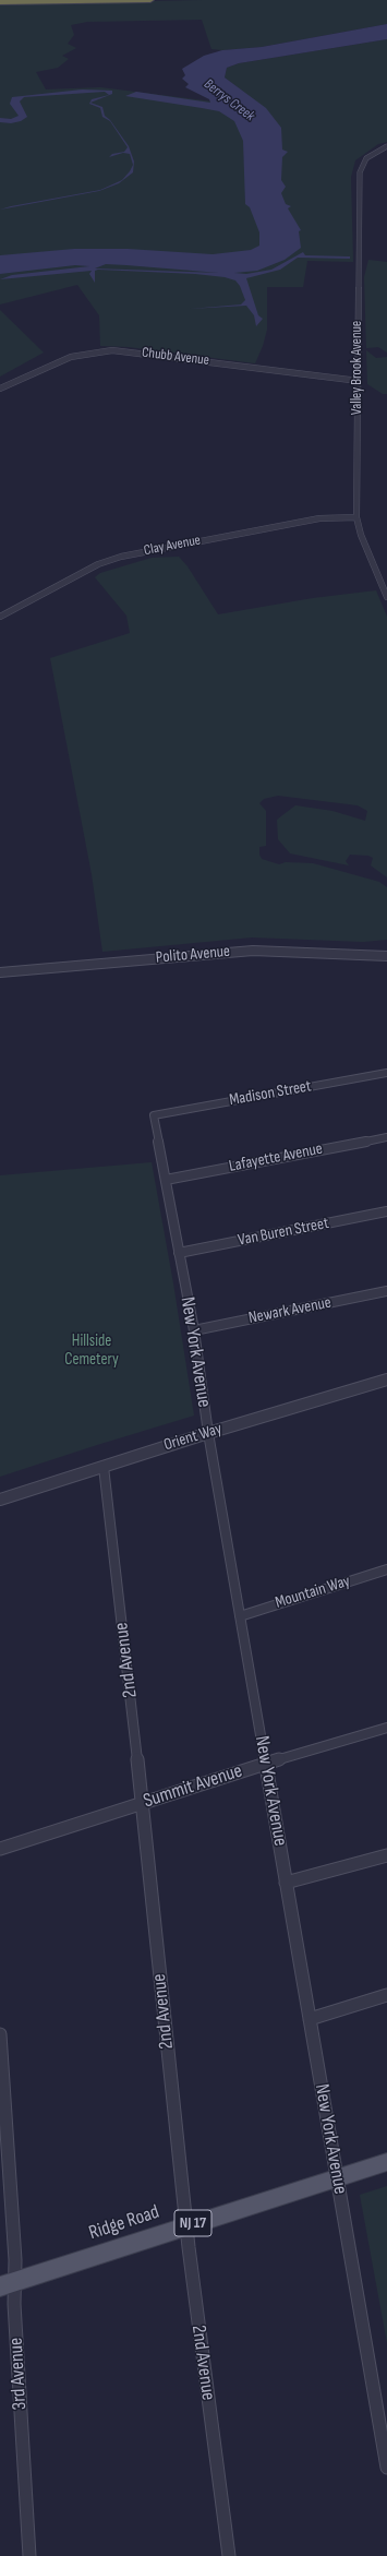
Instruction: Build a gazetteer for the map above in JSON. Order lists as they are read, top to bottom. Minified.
{"streets":{"main road":["Ridge Road","NJ 17"],"street":["Chubb Avenue","Valley Brook Avenue","Clay Avenue","Polito Avenue","Madison Street","Lafayette Avenue","Van Buren Street","Newark Avenue","New York Avenue","Orient Way","Mountain Way","2nd Avenue","Summit Avenue","3rd Avenue"]},"crossings":[["Chubb Avenue","Valley Brook Avenue"],["Valley Brook Avenue","Clay Avenue"],["Madison Street","New York Avenue"],["Lafayette Avenue","New York Avenue"],["Van Buren Street","New York Avenue"],["Newark Avenue","New York Avenue"],["New York Avenue","Orient Way"],["New York Avenue","Mountain Way"],["New York Avenue","Summit Avenue"],["New York Avenue","Ridge Road"],["Orient Way","2nd Avenue"],["2nd Avenue","Summit Avenue"],["2nd Avenue","Ridge Road"],["Ridge Road","3rd Avenue"]],"water":["Berrys Creek"],"parks":["Hillside Cemetery"]}
